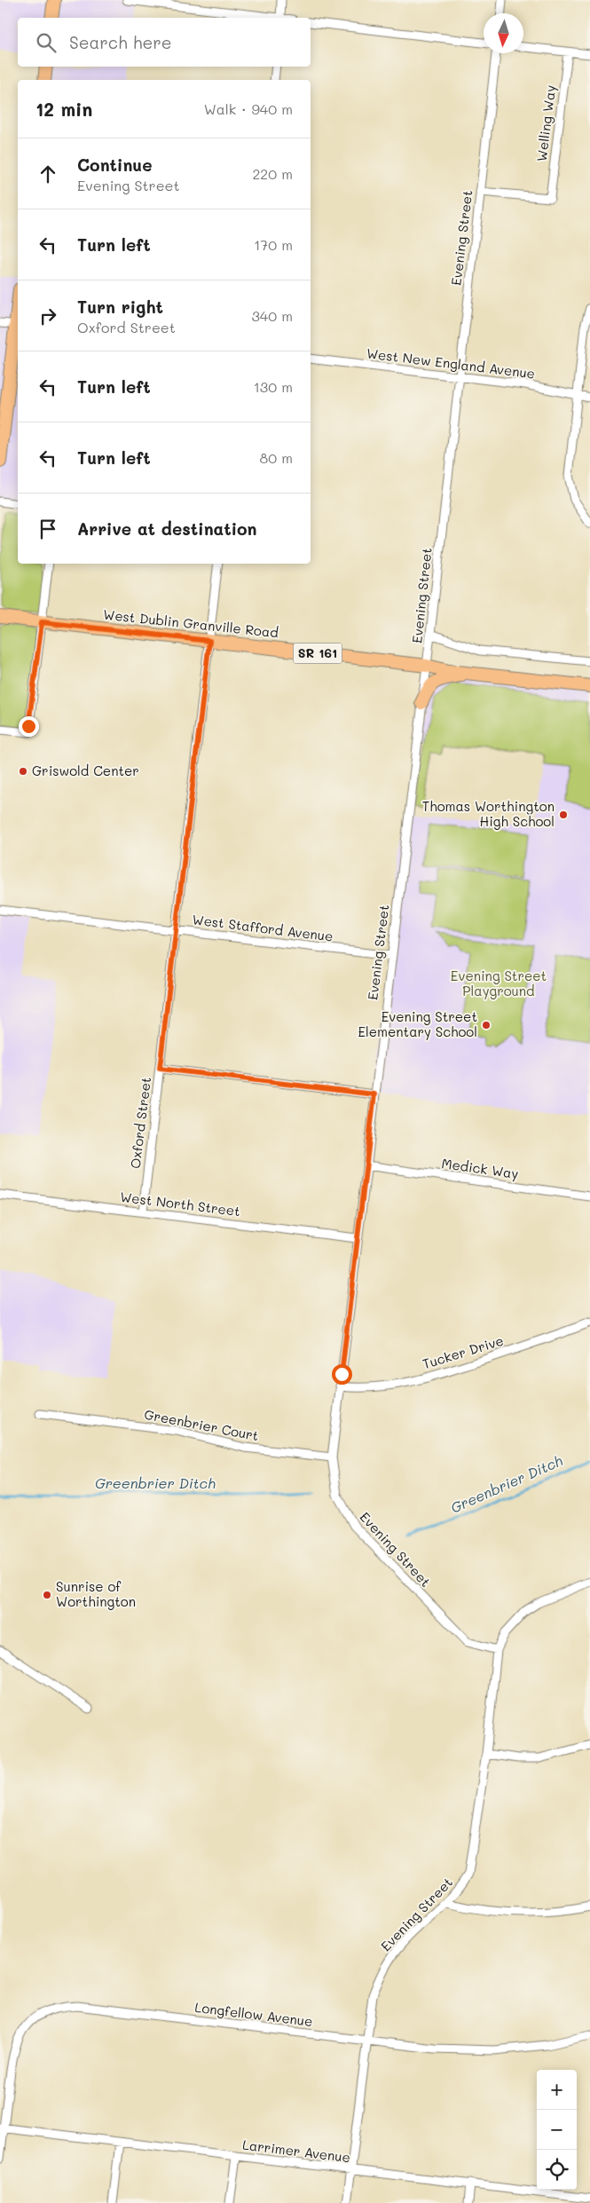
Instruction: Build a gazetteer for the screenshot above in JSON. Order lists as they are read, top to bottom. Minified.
{"streets":{"main road":["West Dublin Granville Road","SR 161"],"street":["Welling Way","Evening Street","West New England Avenue","West Stafford Avenue","Oxford Street","Medick Way","West North Street","Tucker Drive","Greenbrier Court","Longfellow Avenue","Larrimer Avenue"]},"crossings":[["Welling Way","Evening Street"],["Evening Street","West New England Avenue"],["Evening Street","West Dublin Granville Road"],["Evening Street","West Stafford Avenue"],["Evening Street","Medick Way"],["Evening Street","West North Street"],["Evening Street","Tucker Drive"],["Evening Street","Greenbrier Court"],["Evening Street","Longfellow Avenue"],["Evening Street","Larrimer Avenue"],["West Dublin Granville Road","Oxford Street"],["West Stafford Avenue","Oxford Street"],["Oxford Street","West North Street"],["Longfellow Avenue","Larrimer Avenue"]],"water":["Greenbrier Ditch"],"parks":["Evening Street Playground"],"places":["Griswold Center","Thomas Worthington High School","Evening Street Elementary School","Sunrise of Worthington"],"north":"bottom","page":{"search":"Search here","heading":["12 min","Walk · 940 m"],"list":[["Continue","Evening Street","220 m"],["Turn left","170 m"],["Turn right","Oxford Street","340 m"],["Turn left","130 m"],["Turn left","80 m"],"Arrive at destination"],"map_buttons":["+","−"]}}
